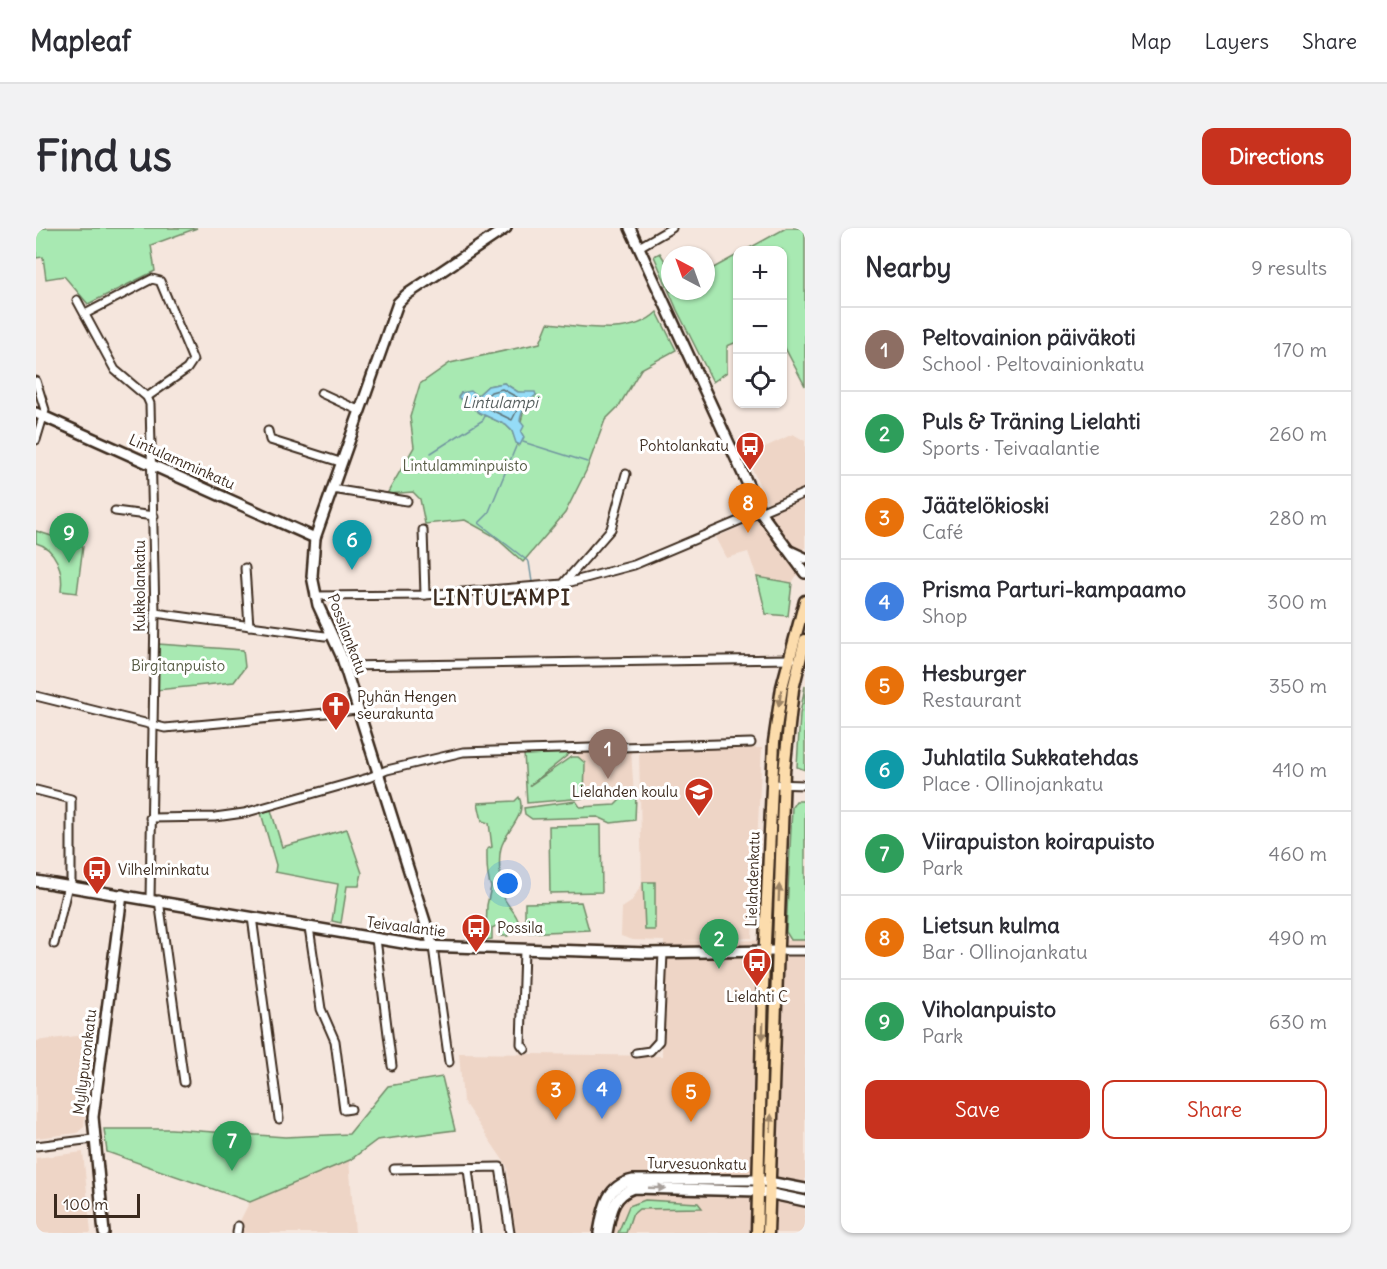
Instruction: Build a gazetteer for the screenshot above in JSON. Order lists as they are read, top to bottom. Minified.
{"streets":{"main road":["Lintulamminkatu","Possilankatu","Lielahdenkatu","Teivaalantie","Myllypuronkatu","Turvesuonkatu"],"street":["Kukkolankatu"]},"crossings":[["Lintulamminkatu","Kukkolankatu"],["Lintulamminkatu","Possilankatu"],["Kukkolankatu","Teivaalantie"],["Possilankatu","Teivaalantie"],["Lielahdenkatu","Teivaalantie"],["Lielahdenkatu","Turvesuonkatu"],["Teivaalantie","Myllypuronkatu"]],"one_way":["Turvesuonkatu"],"districts":["LINTULAMPI"],"water":["Lintulampi"],"parks":["Lintulamminpuisto","Birgitanpuisto"],"places":{"bus stop":["Pohtolankatu","Vilhelminkatu","Possila","Lielahti C"],"church":["Pyhän Hengen seurakunta"],"school or university":["Lielahden koulu"]},"scale_bar":"100 m","north":"top left","page":{"header":"Mapleaf","nav":["Map","Layers","Share"],"buttons":["Directions",["Save","Share"]],"title":"Find us","heading":["Nearby","9 results"],"map_buttons":["+","−"],"list":[{"mark":"1","name":"Peltovainion päiväkoti","note":"School · Peltovainionkatu","value":"170 m"},{"mark":"2","name":"Puls & Träning Lielahti","note":"Sports · Teivaalantie","value":"260 m"},{"mark":"3","name":"Jäätelökioski","note":"Café","value":"280 m"},{"mark":"4","name":"Prisma Parturi-kampaamo","note":"Shop","value":"300 m"},{"mark":"5","name":"Hesburger","note":"Restaurant","value":"350 m"},{"mark":"6","name":"Juhlatila Sukkatehdas","note":"Place · Ollinojankatu","value":"410 m"},{"mark":"7","name":"Viirapuiston koirapuisto","note":"Park","value":"460 m"},{"mark":"8","name":"Lietsun kulma","note":"Bar · Ollinojankatu","value":"490 m"},{"mark":"9","name":"Viholanpuisto","note":"Park","value":"630 m"}],"pins":["8","9","6","1","2","4","3","5","7"],"scale":"100 m"}}
